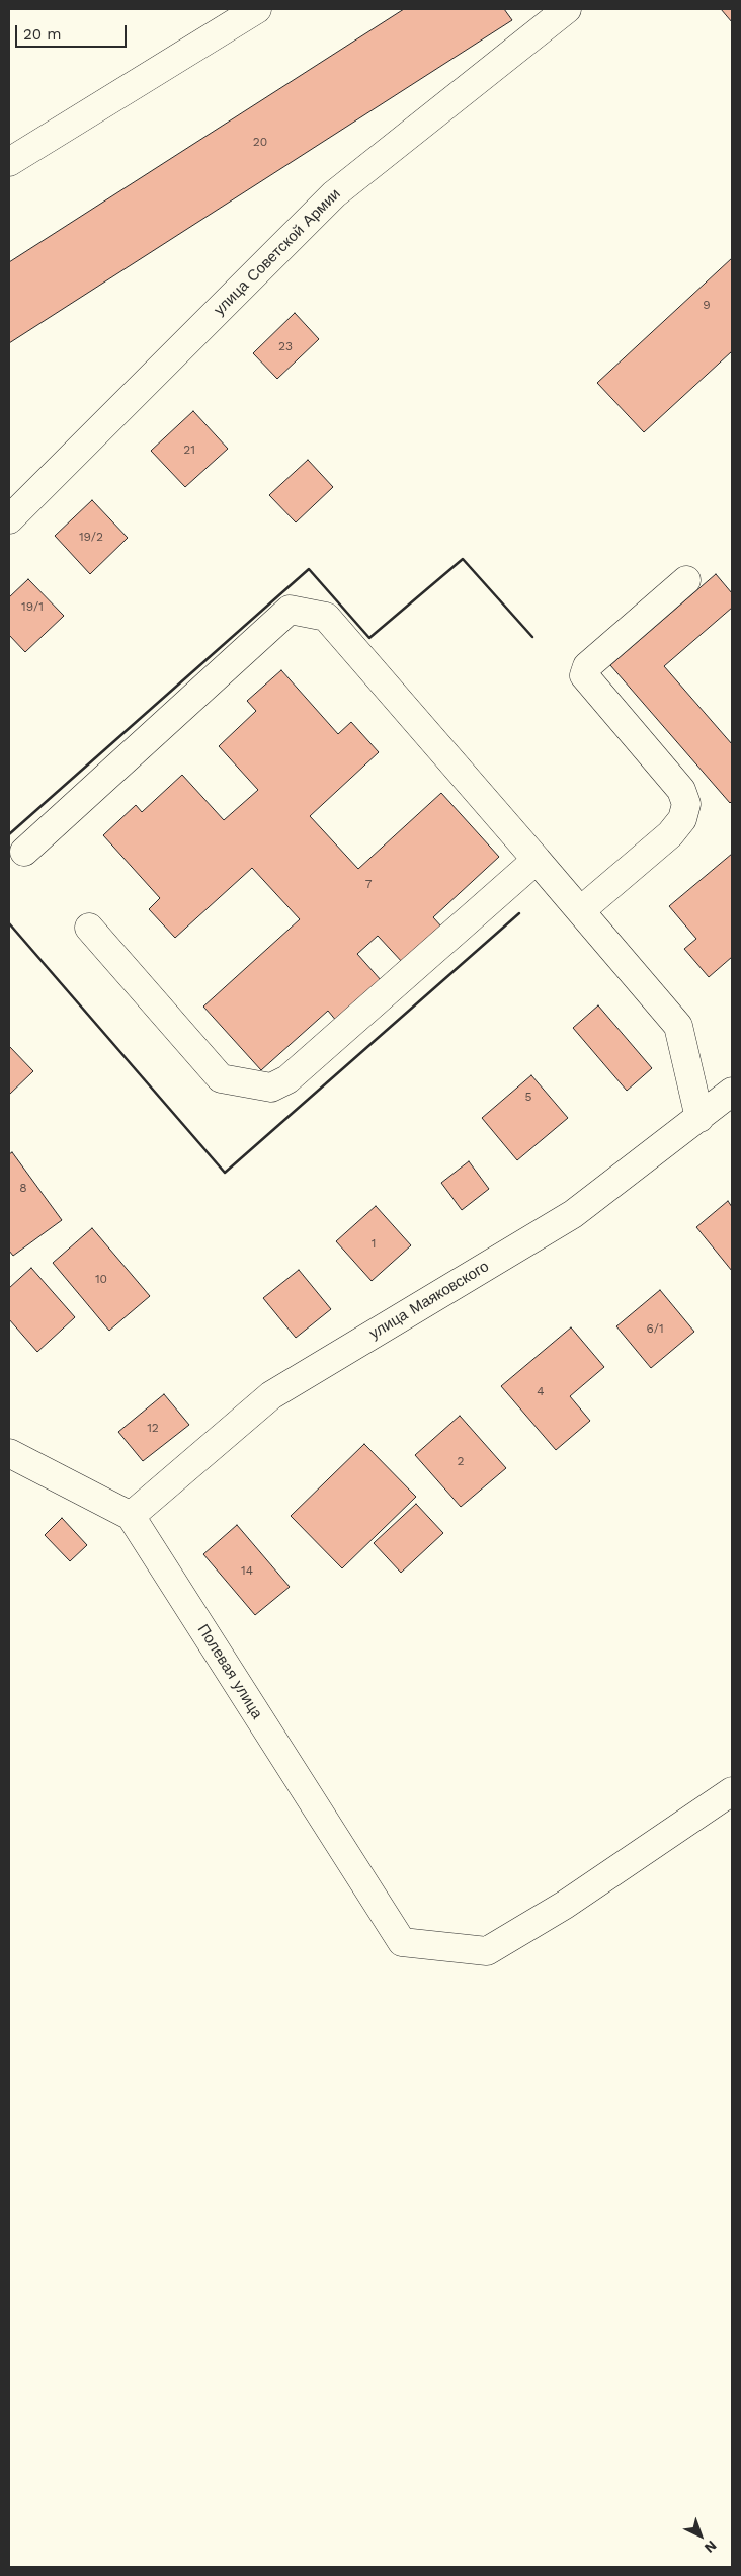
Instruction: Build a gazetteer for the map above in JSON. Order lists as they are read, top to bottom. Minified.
{"streets":{"street":["улица Советской Армии","улица Маяковского","Полевая улица"]},"crossings":[["улица Маяковского","Полевая улица"]],"house_numbers":["20","9","23","21","19/2","19/1","7","5","8","1","10","6/1","4","12","2","14"],"scale_bar":"20 m","north":"bottom right"}
